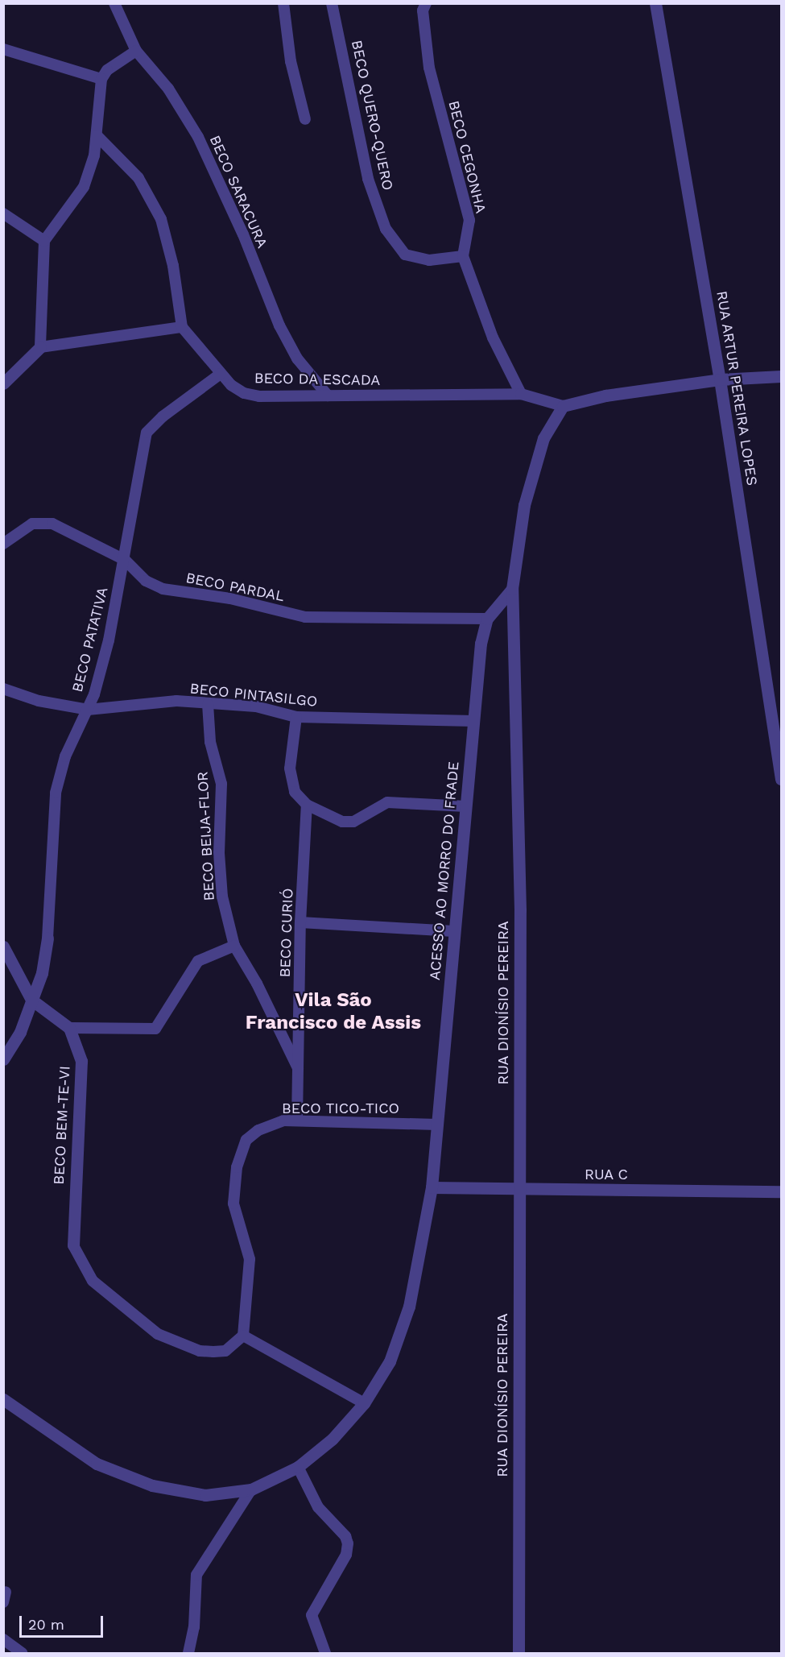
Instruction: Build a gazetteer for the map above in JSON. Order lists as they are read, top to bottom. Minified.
{"streets":{"street":["RUA ARTUR PEREIRA LOPES","BECO PATATIVA","ACESSO AO MORRO DO FRADE","RUA DIONÍSIO PEREIRA","BECO BEM-TE-VI","RUA C"],"lane":["BECO QUERO-QUERO","BECO CEGONHA","BECO SARACURA","BECO DA ESCADA","BECO PARDAL","BECO PINTASILGO","BECO BEIJA-FLOR","BECO CURIÓ","BECO TICO-TICO"]},"crossings":[["BECO QUERO-QUERO","BECO CEGONHA"],["BECO SARACURA","BECO DA ESCADA"],["BECO DA ESCADA","BECO PATATIVA"],["BECO DA ESCADA","RUA DIONÍSIO PEREIRA"],["BECO PARDAL","BECO PATATIVA"],["BECO PARDAL","ACESSO AO MORRO DO FRADE"],["BECO PATATIVA","BECO PINTASILGO"],["BECO PINTASILGO","BECO BEIJA-FLOR"],["BECO PINTASILGO","ACESSO AO MORRO DO FRADE"],["BECO BEIJA-FLOR","BECO CURIÓ"],["ACESSO AO MORRO DO FRADE","RUA DIONÍSIO PEREIRA"],["ACESSO AO MORRO DO FRADE","BECO TICO-TICO"],["ACESSO AO MORRO DO FRADE","RUA C"],["BECO CURIÓ","BECO TICO-TICO"],["RUA DIONÍSIO PEREIRA","RUA C"]],"districts":["Vila São Francisco de Assis"],"scale_bar":"20 m"}
